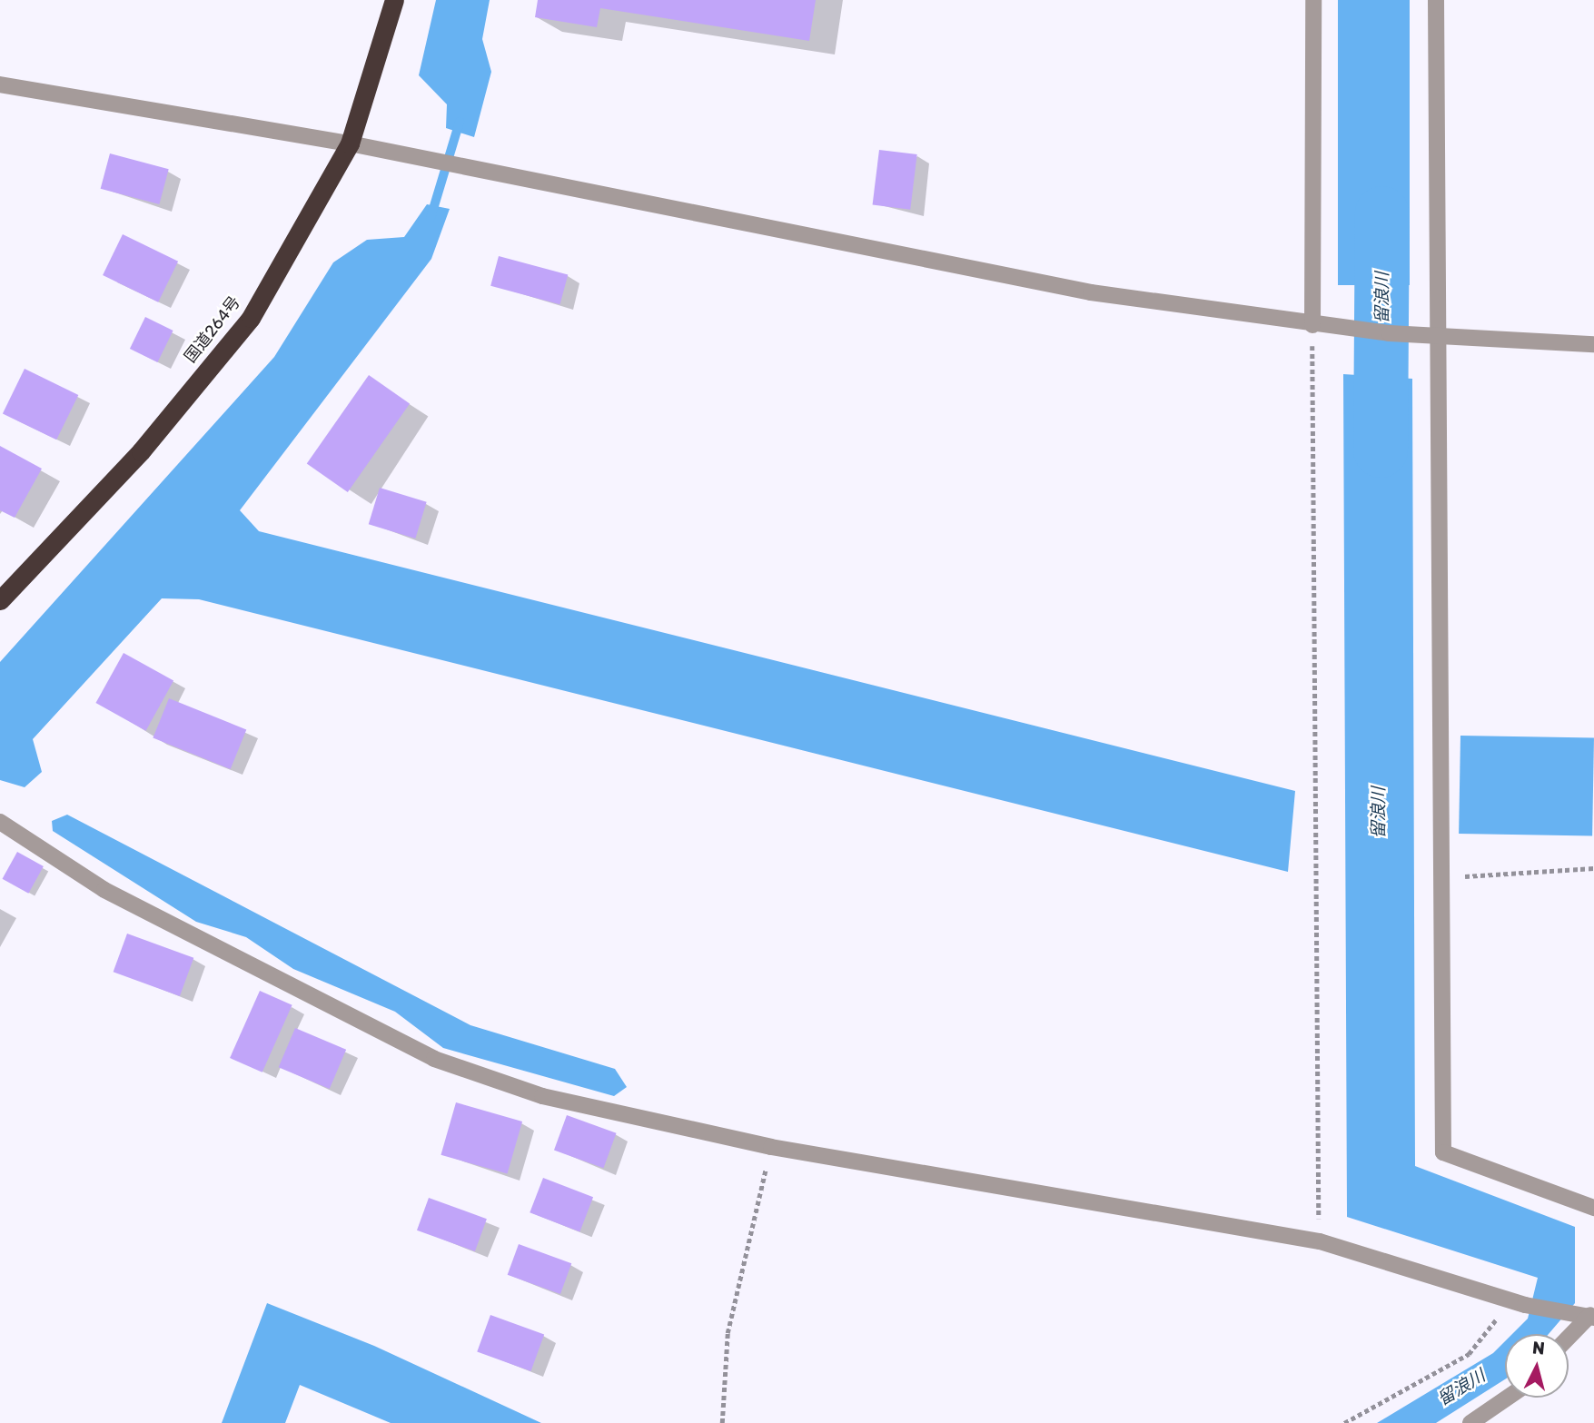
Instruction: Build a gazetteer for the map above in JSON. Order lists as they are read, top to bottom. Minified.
{"streets":{"highway":["国道264号"]},"water":["留浪川"],"north":"top"}
